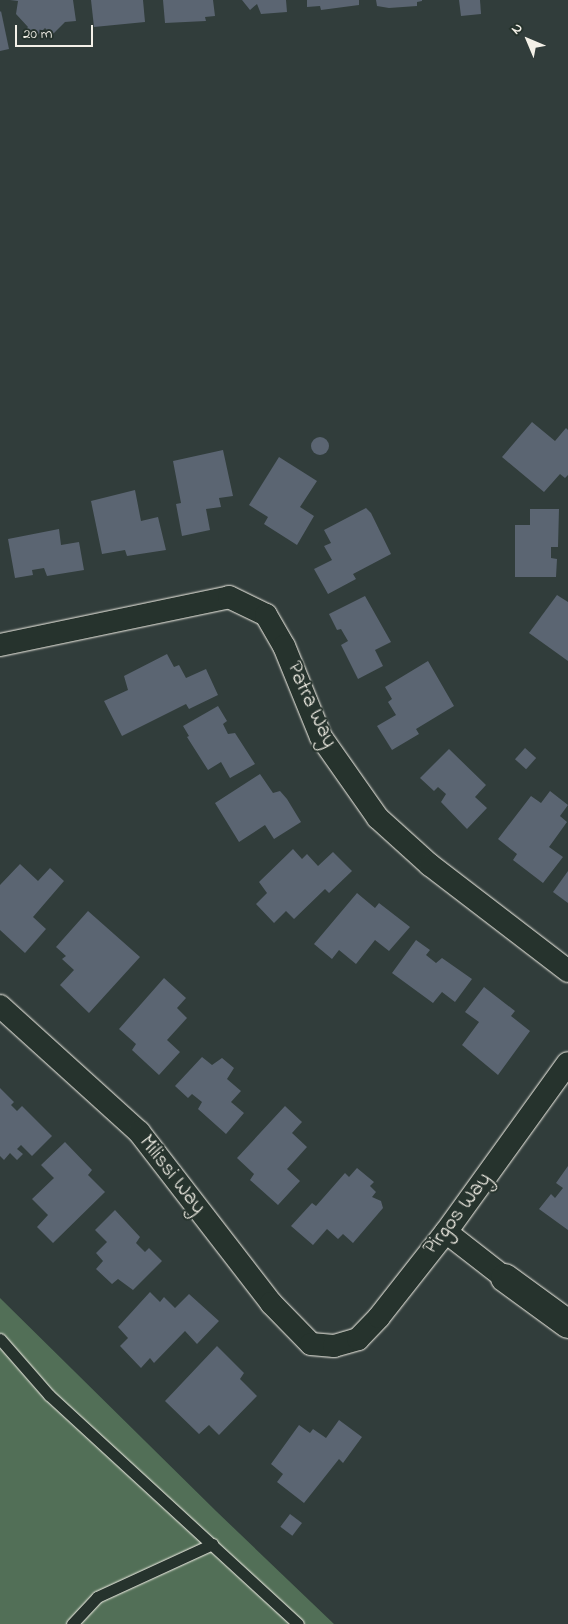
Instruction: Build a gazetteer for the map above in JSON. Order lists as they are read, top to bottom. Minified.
{"streets":{"street":["Patra Way","Milissi Way","Pirgos Way"]},"crossings":[["Milissi Way","Pirgos Way"]],"scale_bar":"20 m","north":"top left"}
